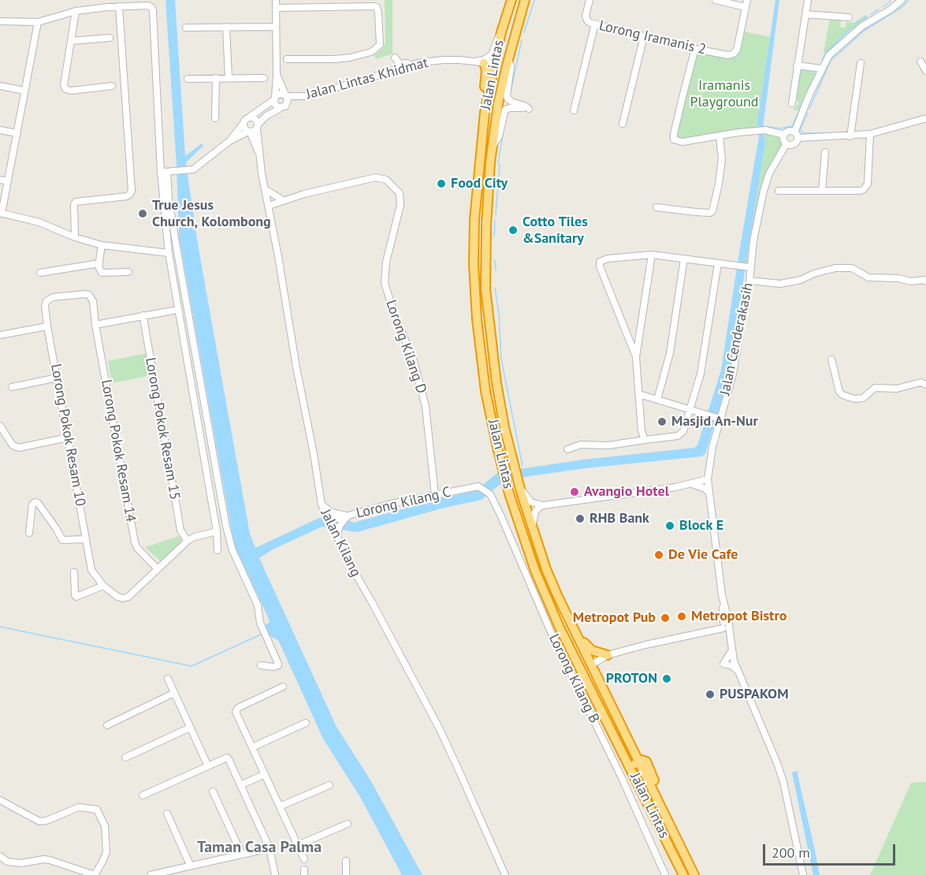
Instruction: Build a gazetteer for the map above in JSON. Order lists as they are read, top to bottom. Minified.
{"streets":{"highway":["Jalan Lintas"],"street":["Lorong Iramanis 2","Jalan Lintas Khidmat","Jalan Cenderakasih","Lorong Kilang D","Lorong Pokok Resam 15","Lorong Pokok Resam 10","Lorong Pokok Resam 14","Lorong Kilang C","Jalan Kilang","Lorong Kilang B"]},"crossings":[["Jalan Lintas","Jalan Lintas Khidmat"],["Lorong Kilang D","Lorong Kilang C"],["Lorong Pokok Resam 10","Lorong Pokok Resam 14"],["Lorong Kilang C","Jalan Kilang"],["Lorong Kilang C","Lorong Kilang B"]],"districts":["Taman Casa Palma"],"parks":["Iramanis Playground"],"places":["Food City","True Jesus Church, Kolombong","Cotto Tiles &Sanitary","Masjid An-Nur","Avangio Hotel","RHB Bank","Block E","De Vie Cafe","Metropot Bistro","Metropot Pub","PROTON","PUSPAKOM"],"scale_bar":"200 m"}
